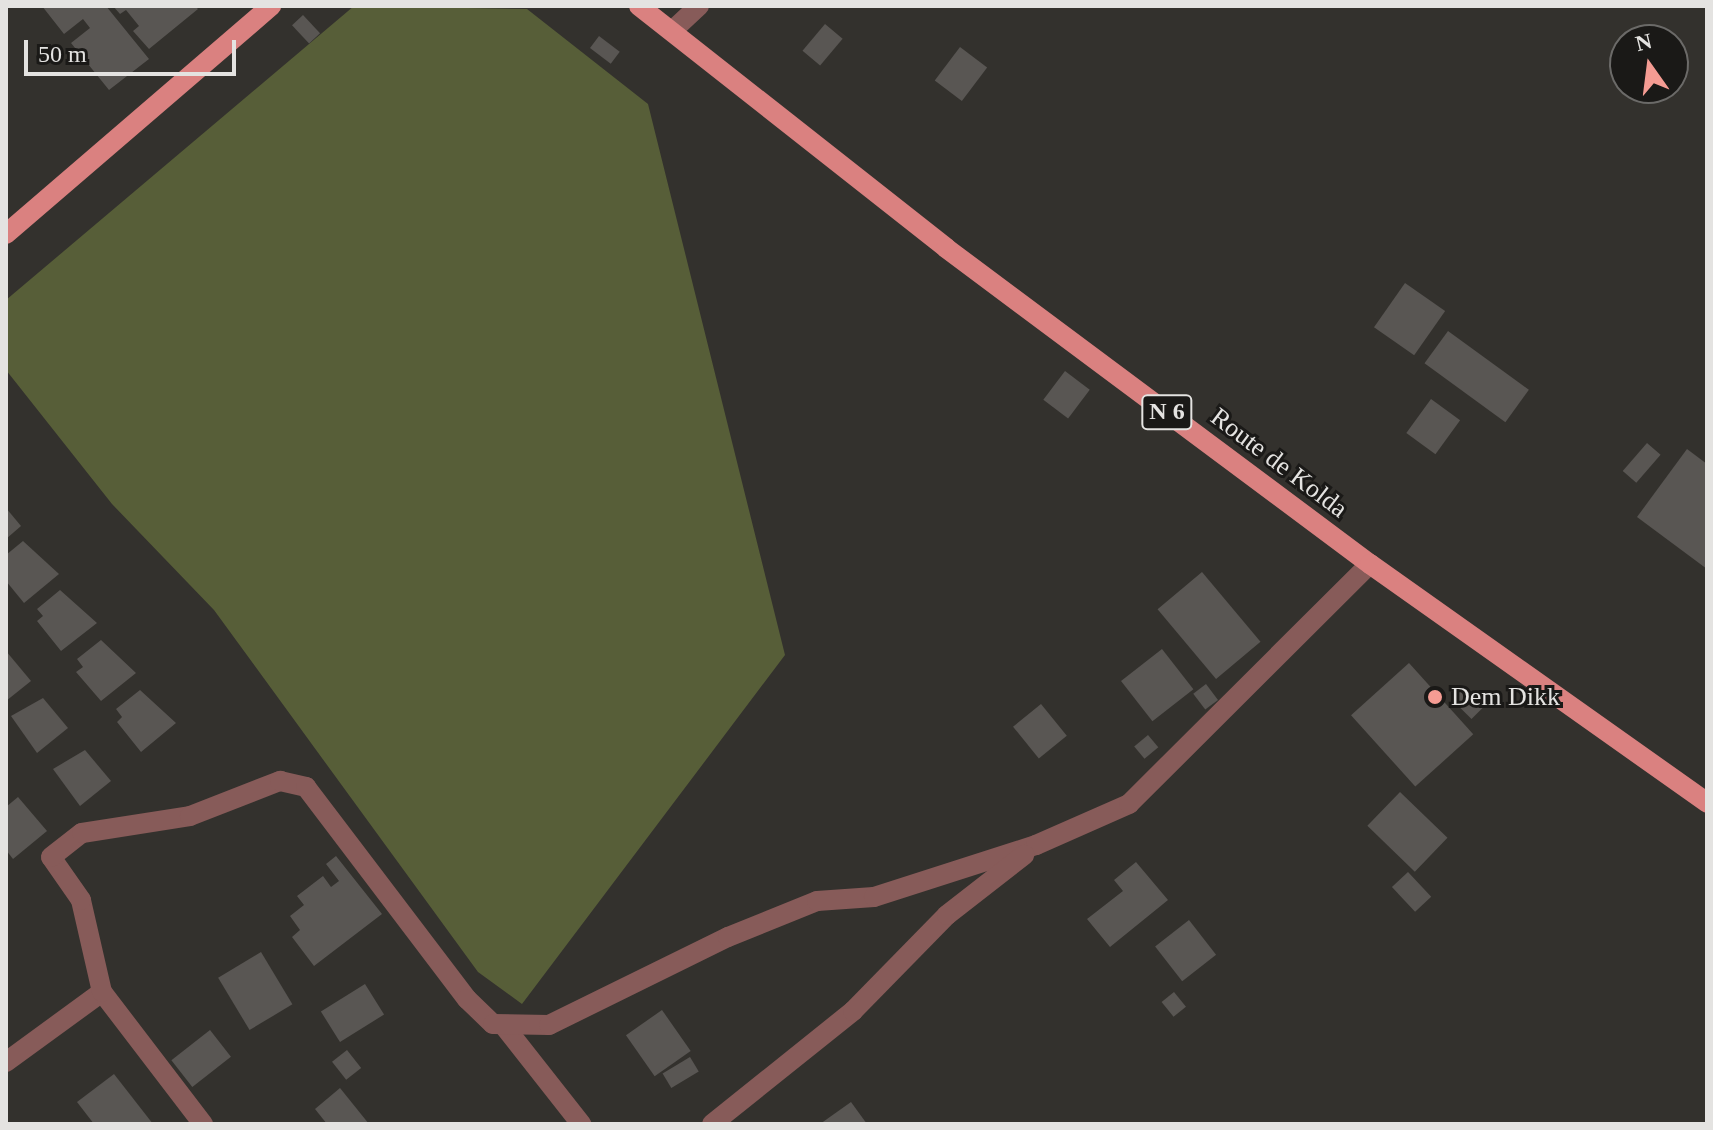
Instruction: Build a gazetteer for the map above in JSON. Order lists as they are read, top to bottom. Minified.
{"streets":{"main road":["N 6","Route de Kolda"]},"places":["Dem Dikk"],"scale_bar":"50 m","north":"top"}
